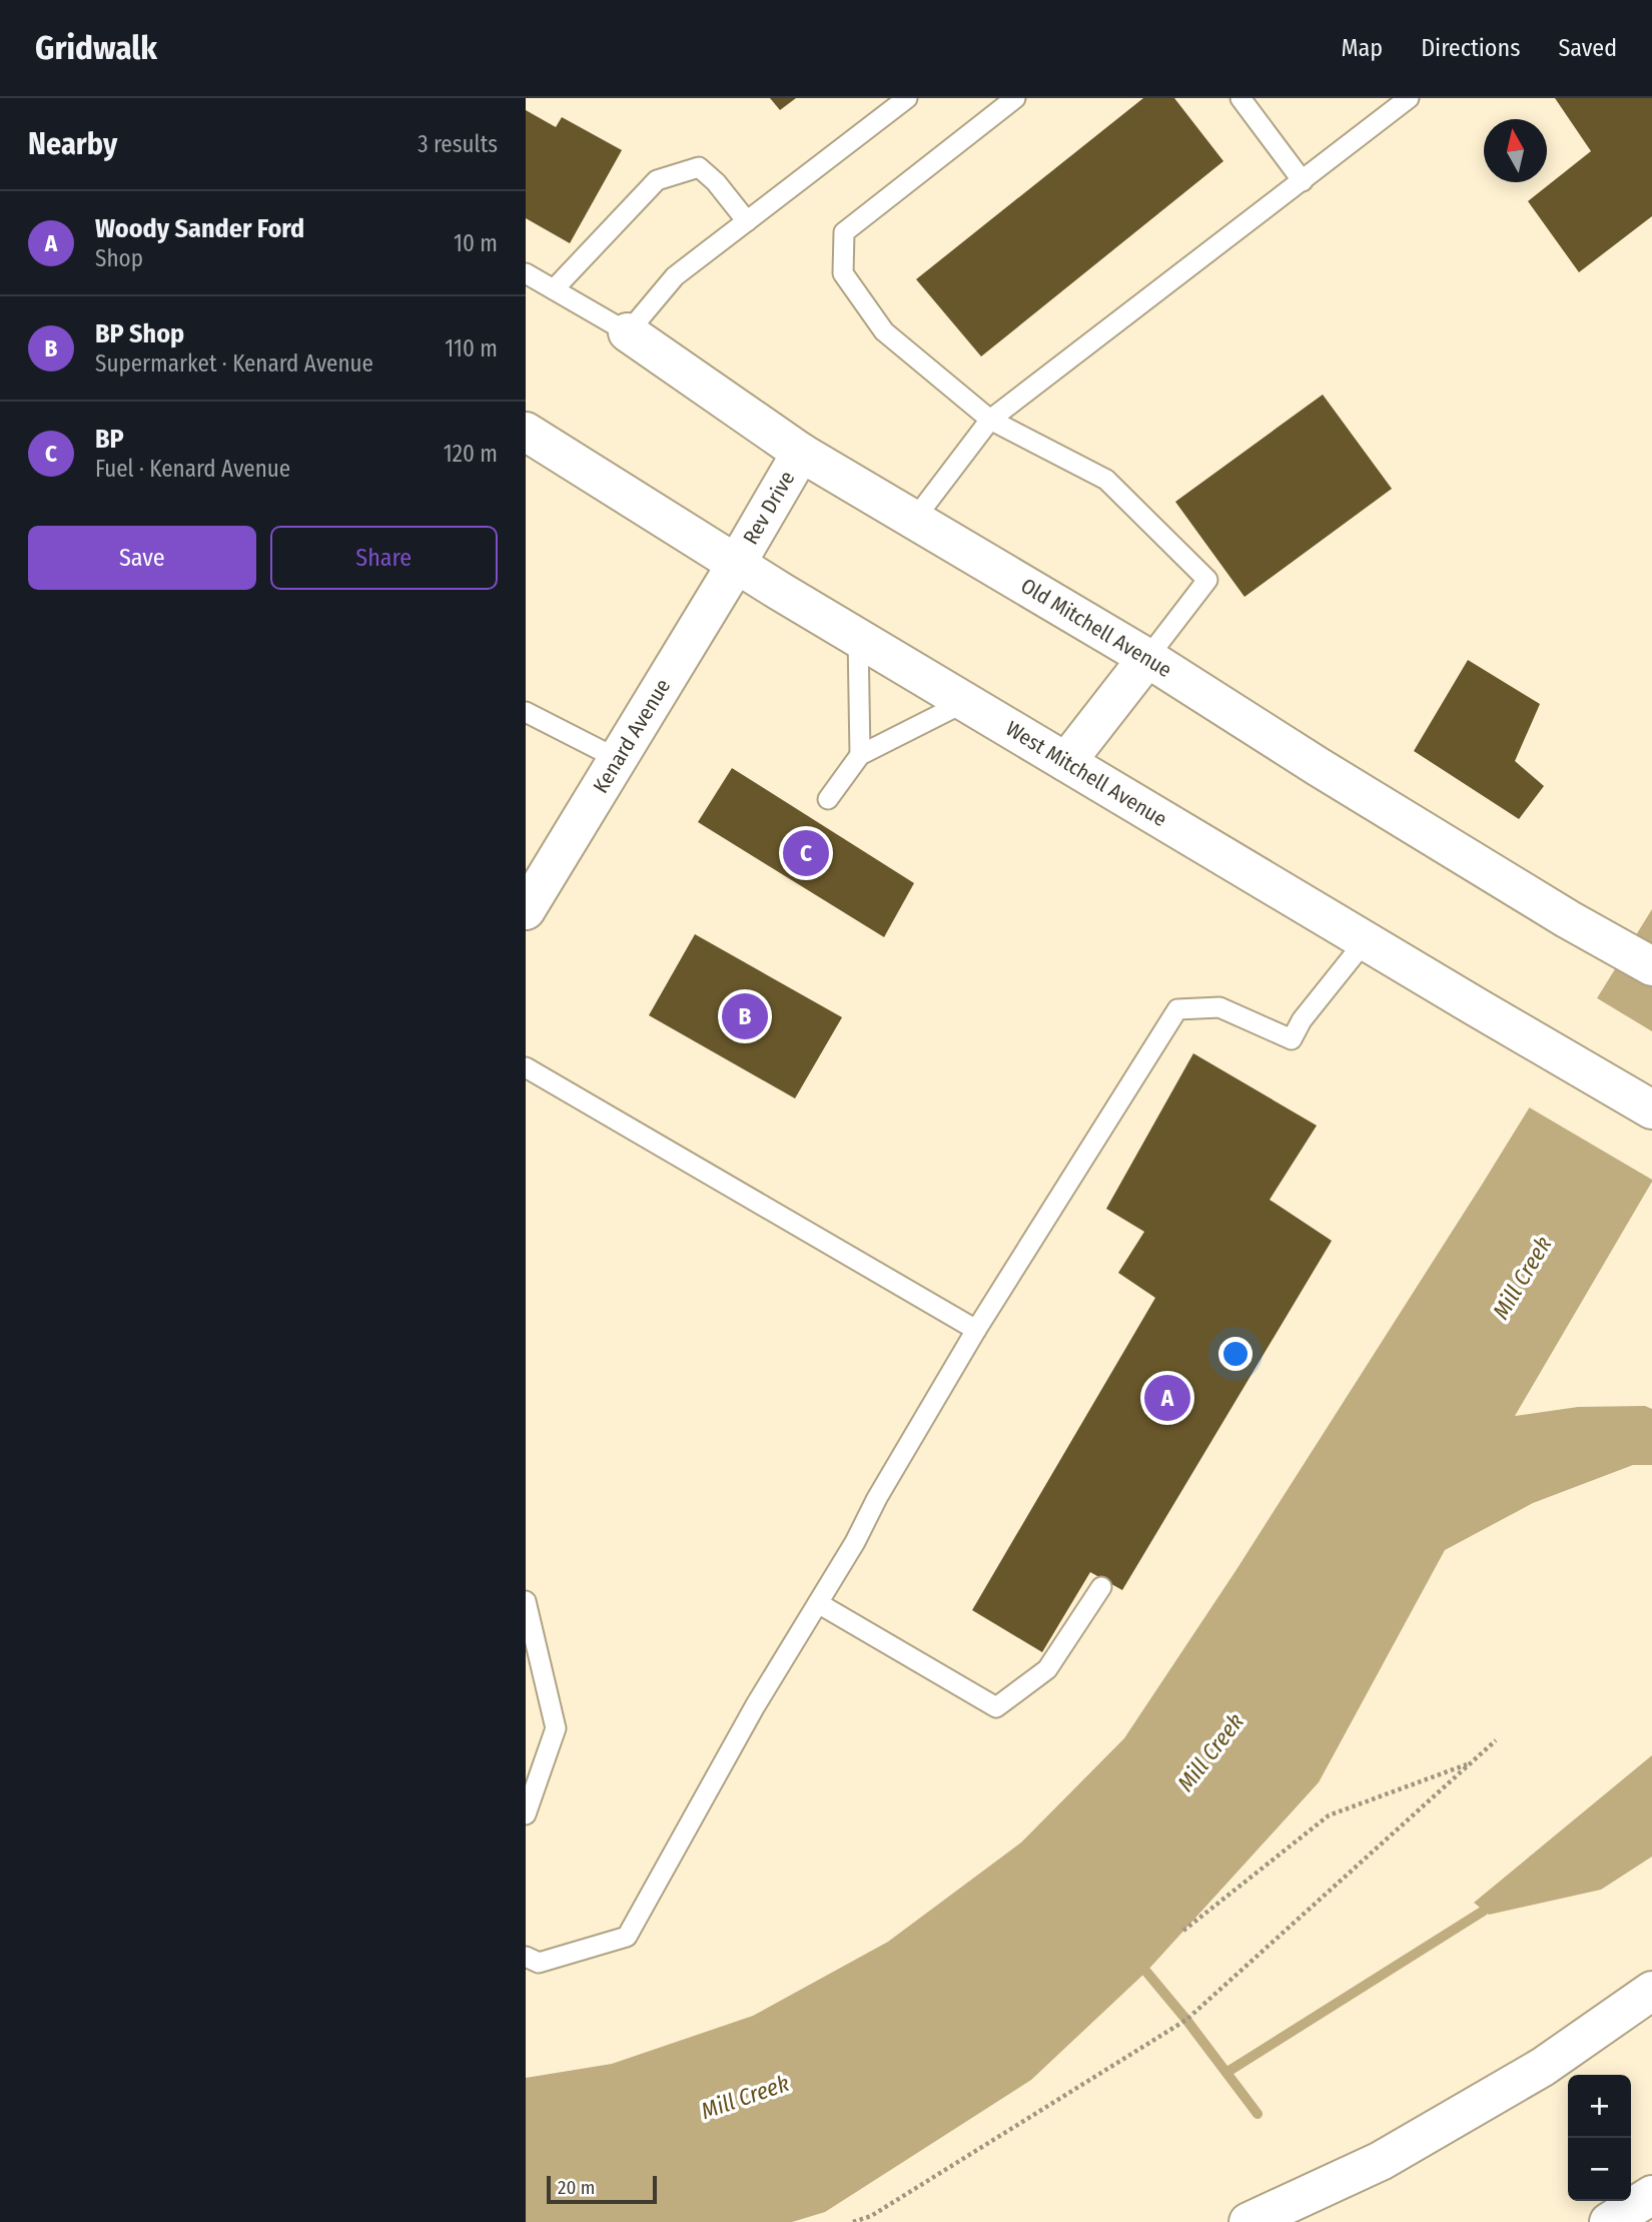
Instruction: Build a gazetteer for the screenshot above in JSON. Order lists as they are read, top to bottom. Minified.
{"streets":{"main road":["Rev Drive","Old Mitchell Avenue","Kenard Avenue","West Mitchell Avenue"]},"crossings":[["Rev Drive","Old Mitchell Avenue"],["Rev Drive","Kenard Avenue"],["Rev Drive","West Mitchell Avenue"],["Kenard Avenue","West Mitchell Avenue"]],"water":["Mill Creek"],"scale_bar":"20 m","north":"top","page":{"header":"Gridwalk","nav":["Map","Directions","Saved"],"heading":["Nearby","3 results"],"list":[{"mark":"A","name":"Woody Sander Ford","note":"Shop","value":"10 m"},{"mark":"B","name":"BP Shop","note":"Supermarket · Kenard Avenue","value":"110 m"},{"mark":"C","name":"BP","note":"Fuel · Kenard Avenue","value":"120 m"}],"buttons":["Save","Share"],"pins":["C","B","A"],"map_buttons":["+","−"],"scale":"20 m"}}
